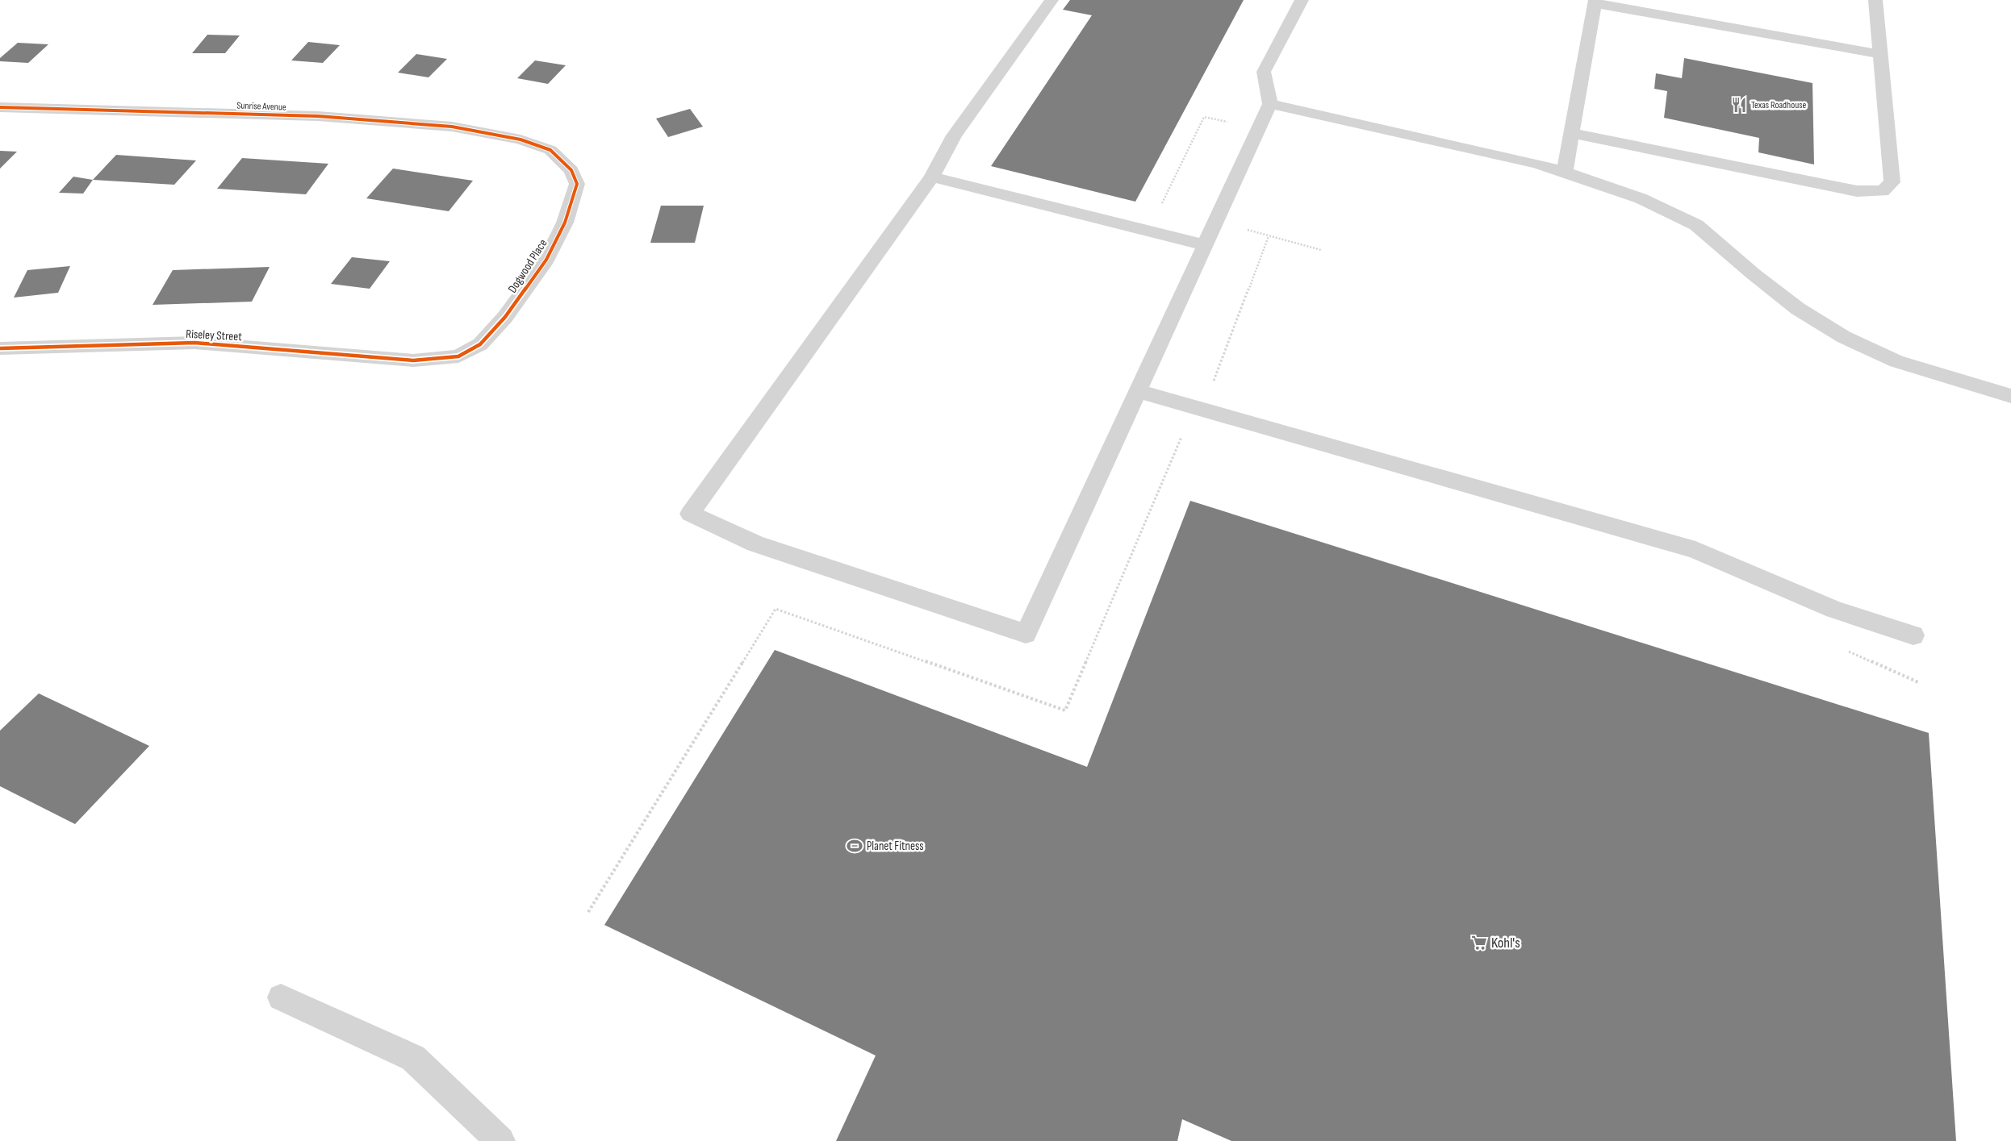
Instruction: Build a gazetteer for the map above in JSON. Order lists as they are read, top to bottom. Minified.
{"streets":{"street":["Sunrise Avenue","Dogwood Place","Riseley Street"]},"crossings":[["Sunrise Avenue","Dogwood Place"],["Dogwood Place","Riseley Street"]],"places":{"restaurant":["Texas Roadhouse"],"sports":["Planet Fitness"],"supermarket":["Kohl's"]}}
